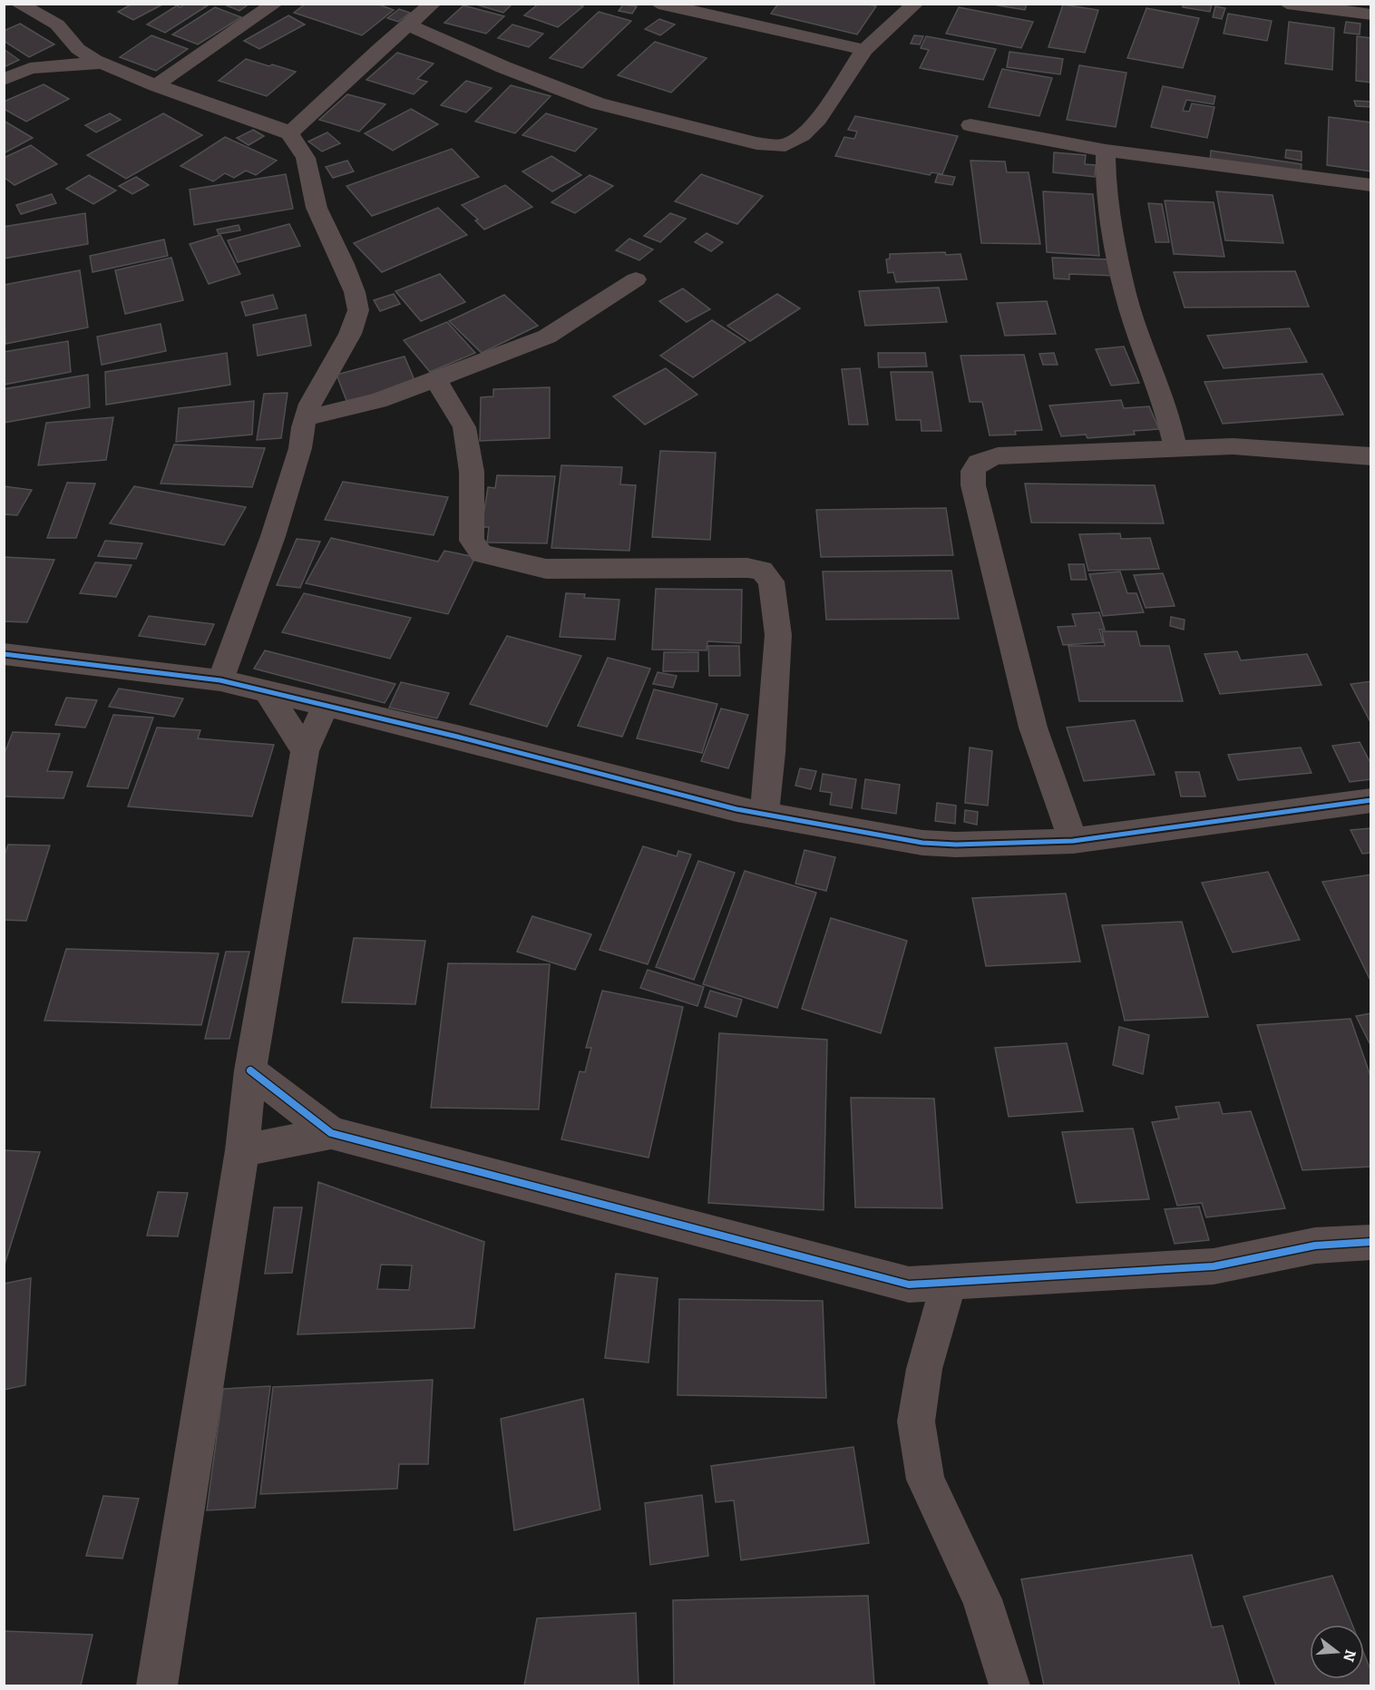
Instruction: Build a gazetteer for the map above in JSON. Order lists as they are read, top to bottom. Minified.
{"north":"right"}
